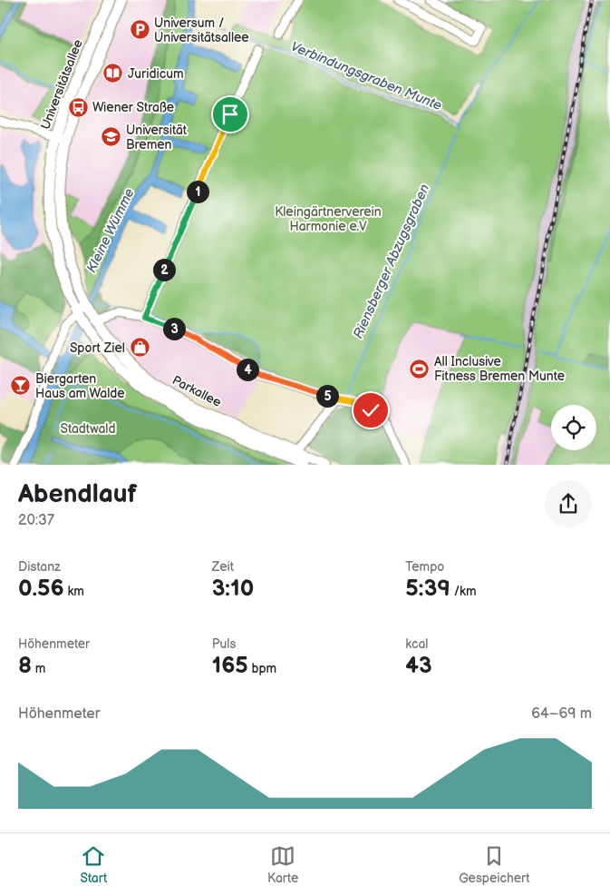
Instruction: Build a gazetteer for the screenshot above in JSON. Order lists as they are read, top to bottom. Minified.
{"streets":{"main road":["Universitätsallee","Parkallee"]},"crossings":[["Universitätsallee","Parkallee"]],"water":["Verbindungsgraben Munte","Kleine Wümme","Riensberger Abzugsgraben"],"parks":["Kleingärtnerverein Harmonie e.V","Stadtwald"],"places":{"parking":["Universum / Universitätsallee"],"library":["Juridicum"],"bus stop":["Wiener Straße"],"school or university":["Universität Bremen"],"shop":["Sport Ziel"],"sports":["All Inclusive Fitness Bremen Munte"],"bar":["Biergarten Haus am Walde"]},"page":{"pins":["1","2","3","4","5"],"heading":["Abendlauf","20:37"],"stats":[["Distanz","0.56 km"],["Zeit","3:10"],["Tempo","5:39 /km"],["Höhenmeter","8 m"],["Puls","165 bpm"],["kcal","43"]],"chart":["Höhenmeter","64–69 m"],"tabs":["Start","Karte","Gespeichert"]}}
